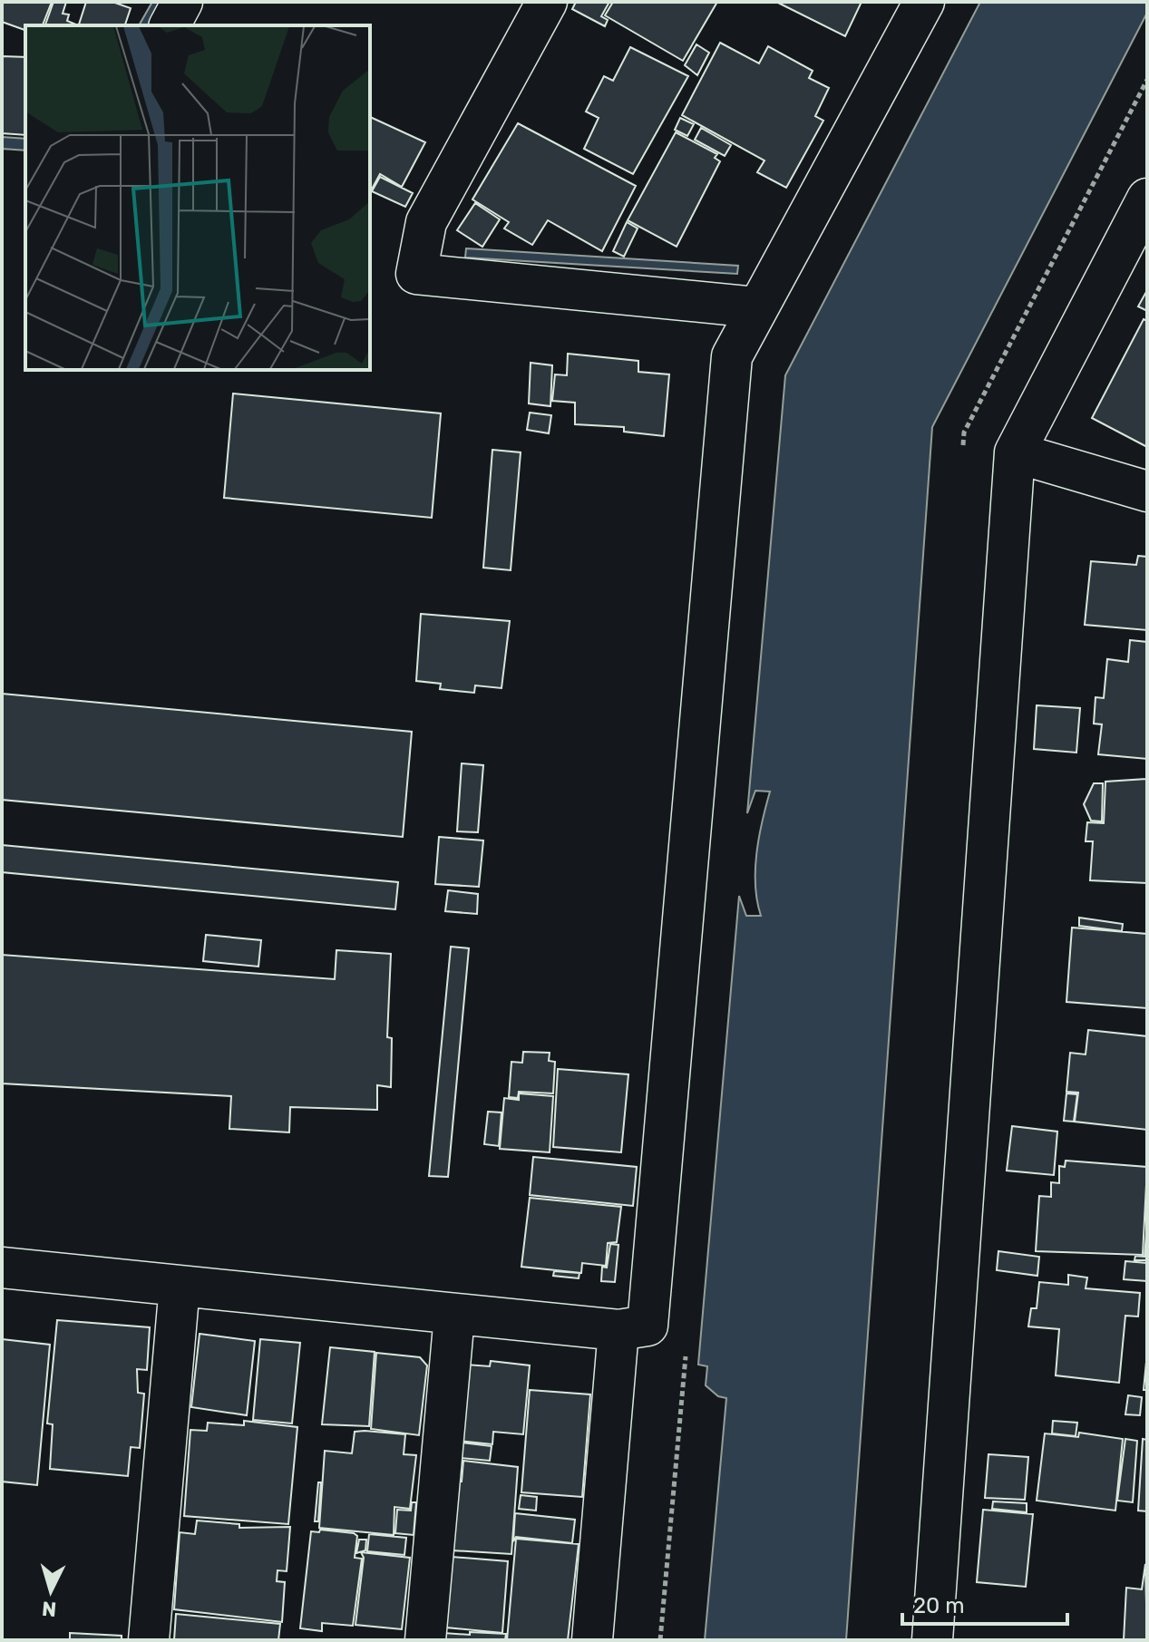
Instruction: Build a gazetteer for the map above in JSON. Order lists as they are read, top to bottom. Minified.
{"scale_bar":"20 m","north":"bottom"}
